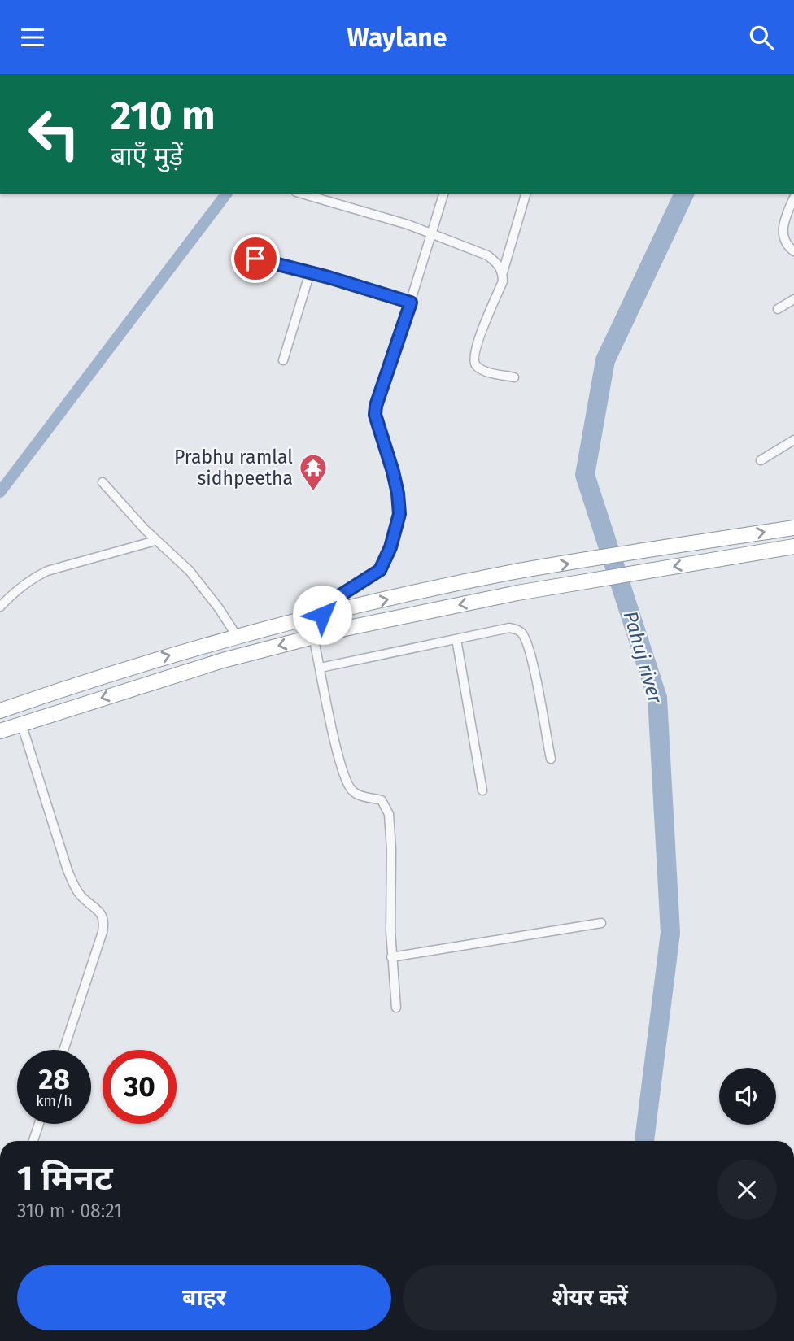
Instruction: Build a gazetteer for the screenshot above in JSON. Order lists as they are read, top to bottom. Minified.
{"water":["Pahuj river"],"places":{"temple":["Prabhu ramlal sidhpeetha"]},"page":{"header":"Waylane","turn":["210 m","बाएँ मुड़ें"],"speed":"28 km/h","limit":"30","heading":["1 मिनट","310 m · 08:21"],"buttons":["बाहर","शेयर करें"]}}
